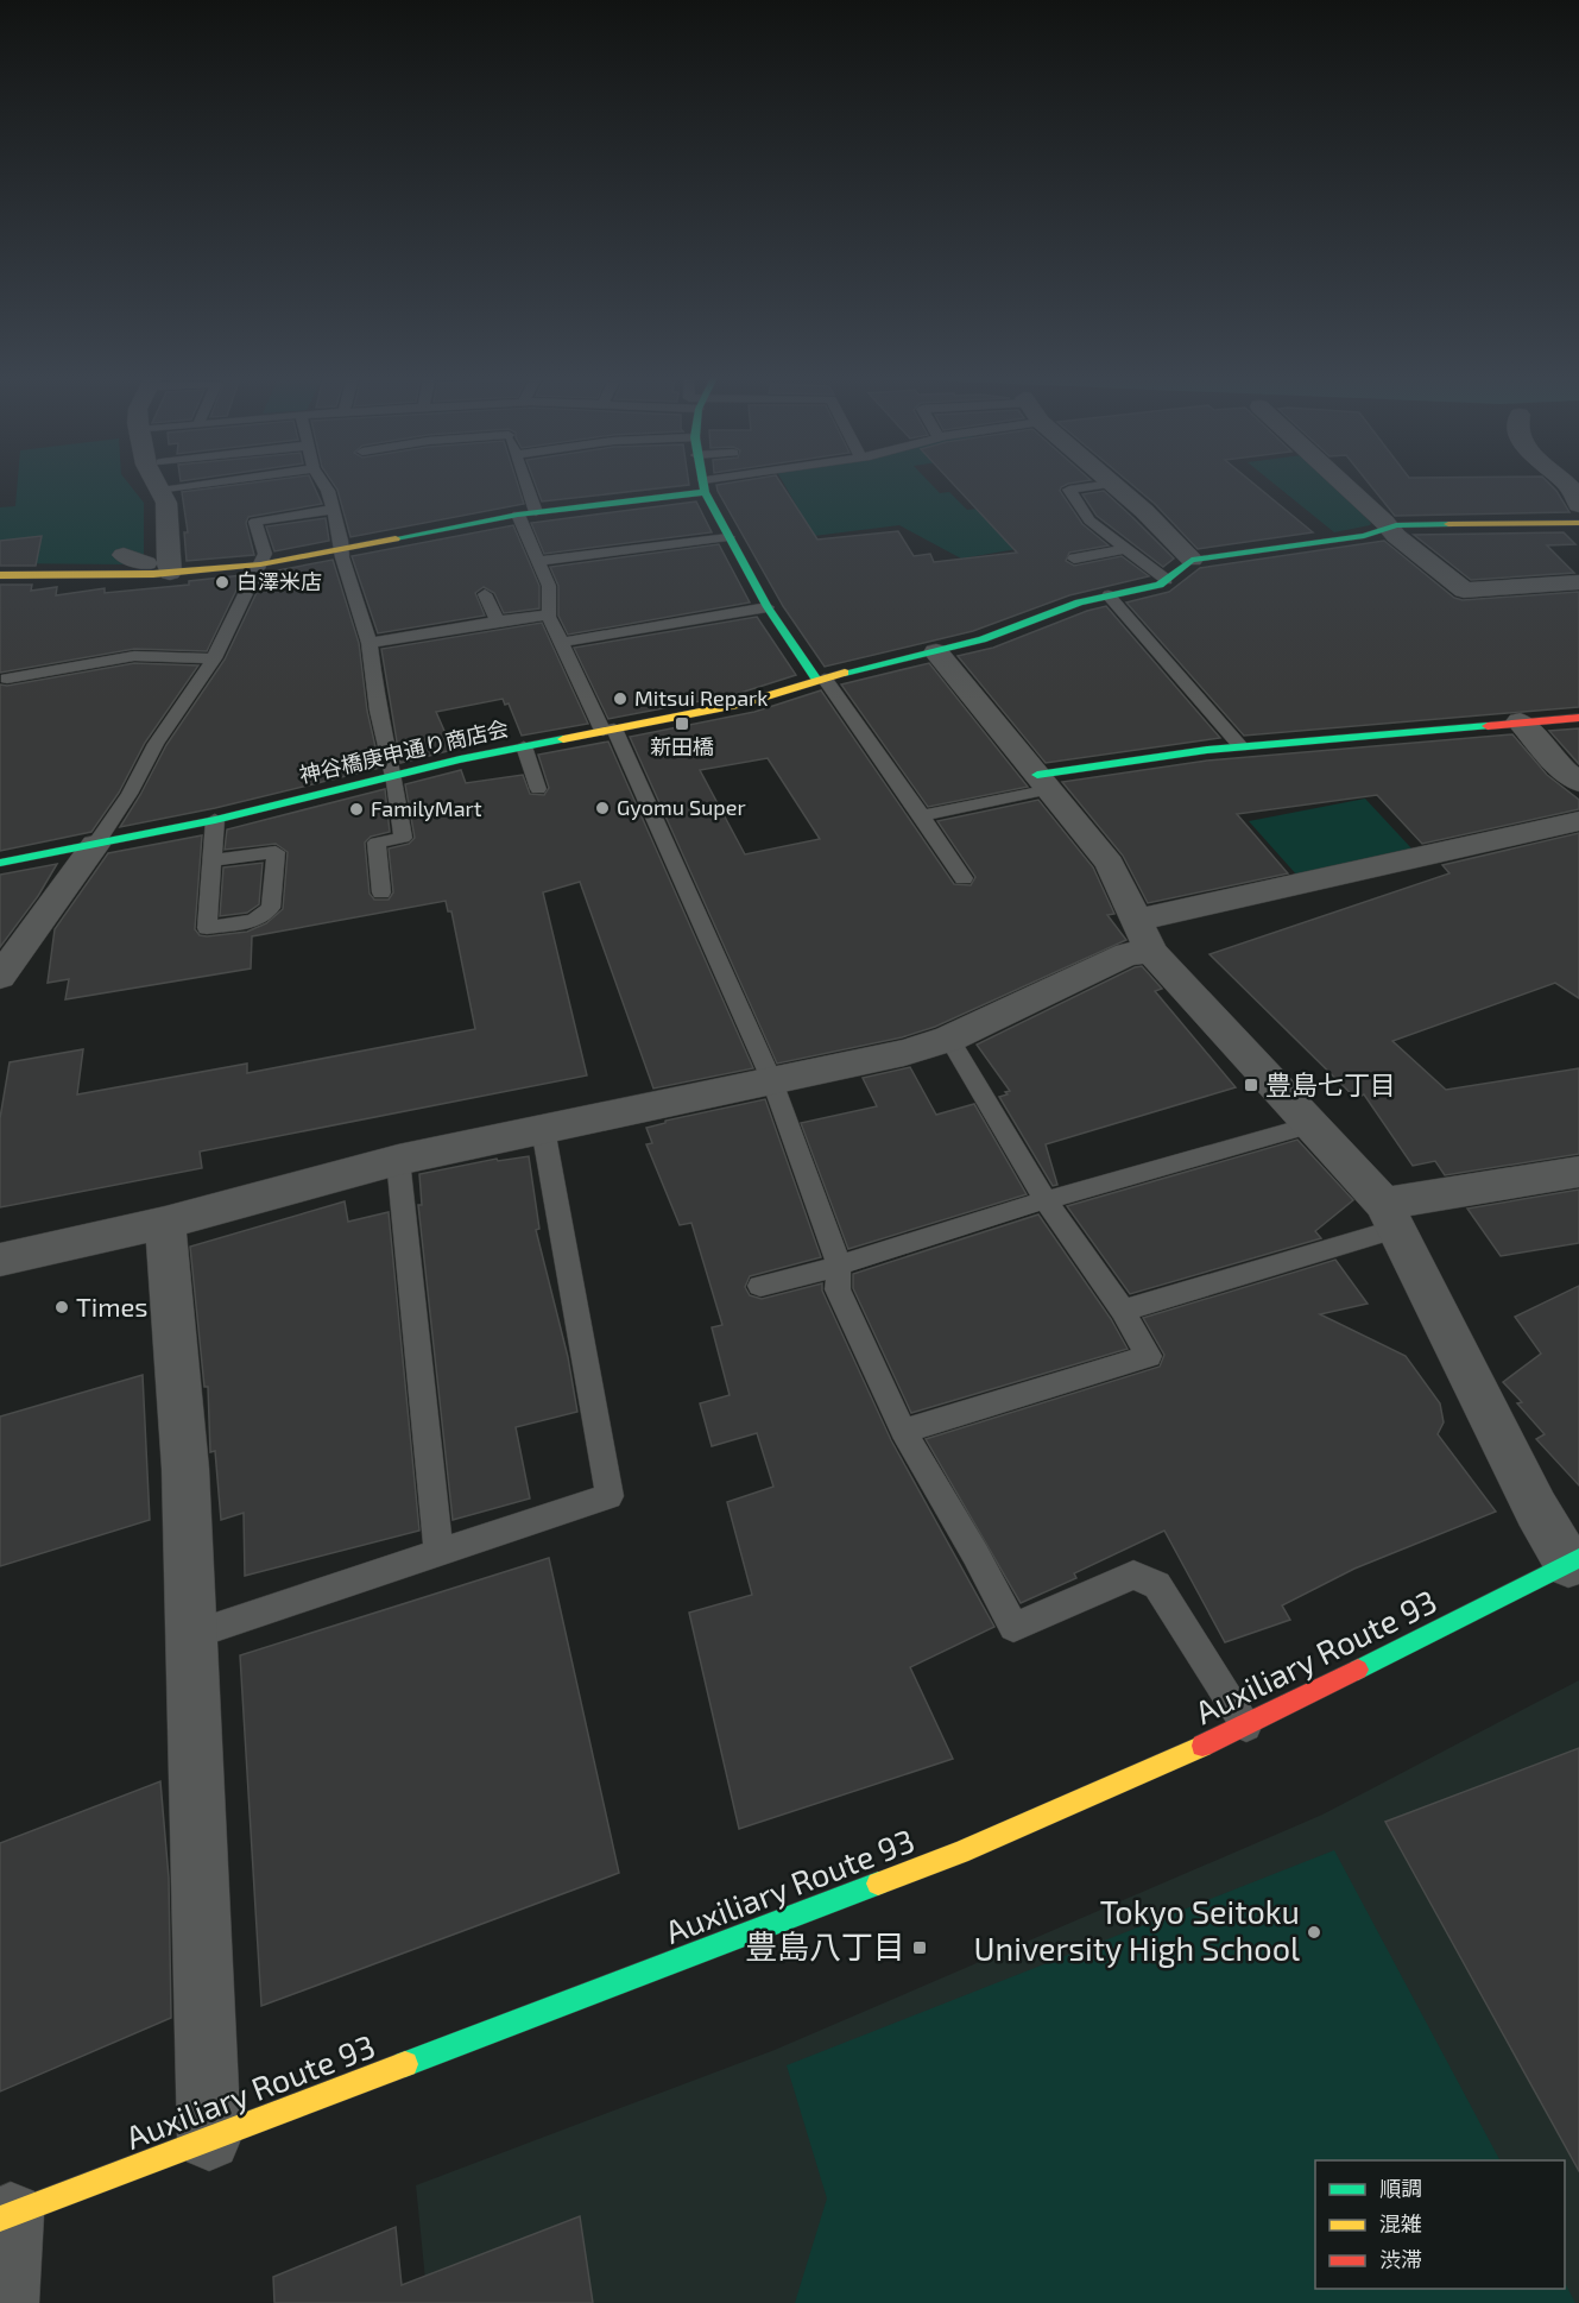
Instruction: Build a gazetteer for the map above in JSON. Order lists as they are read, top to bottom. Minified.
{"streets":{"street":["神谷橋庚申通り商店会","Auxiliary Route 93"]},"places":{"other":["白澤米店","Mitsui Repark","Gyomu Super","FamilyMart","Times","Tokyo Seitoku University High School"],"transit":["新田橋","豊島七丁目","豊島八丁目"]},"legend":["順調","混雑","渋滞"]}
